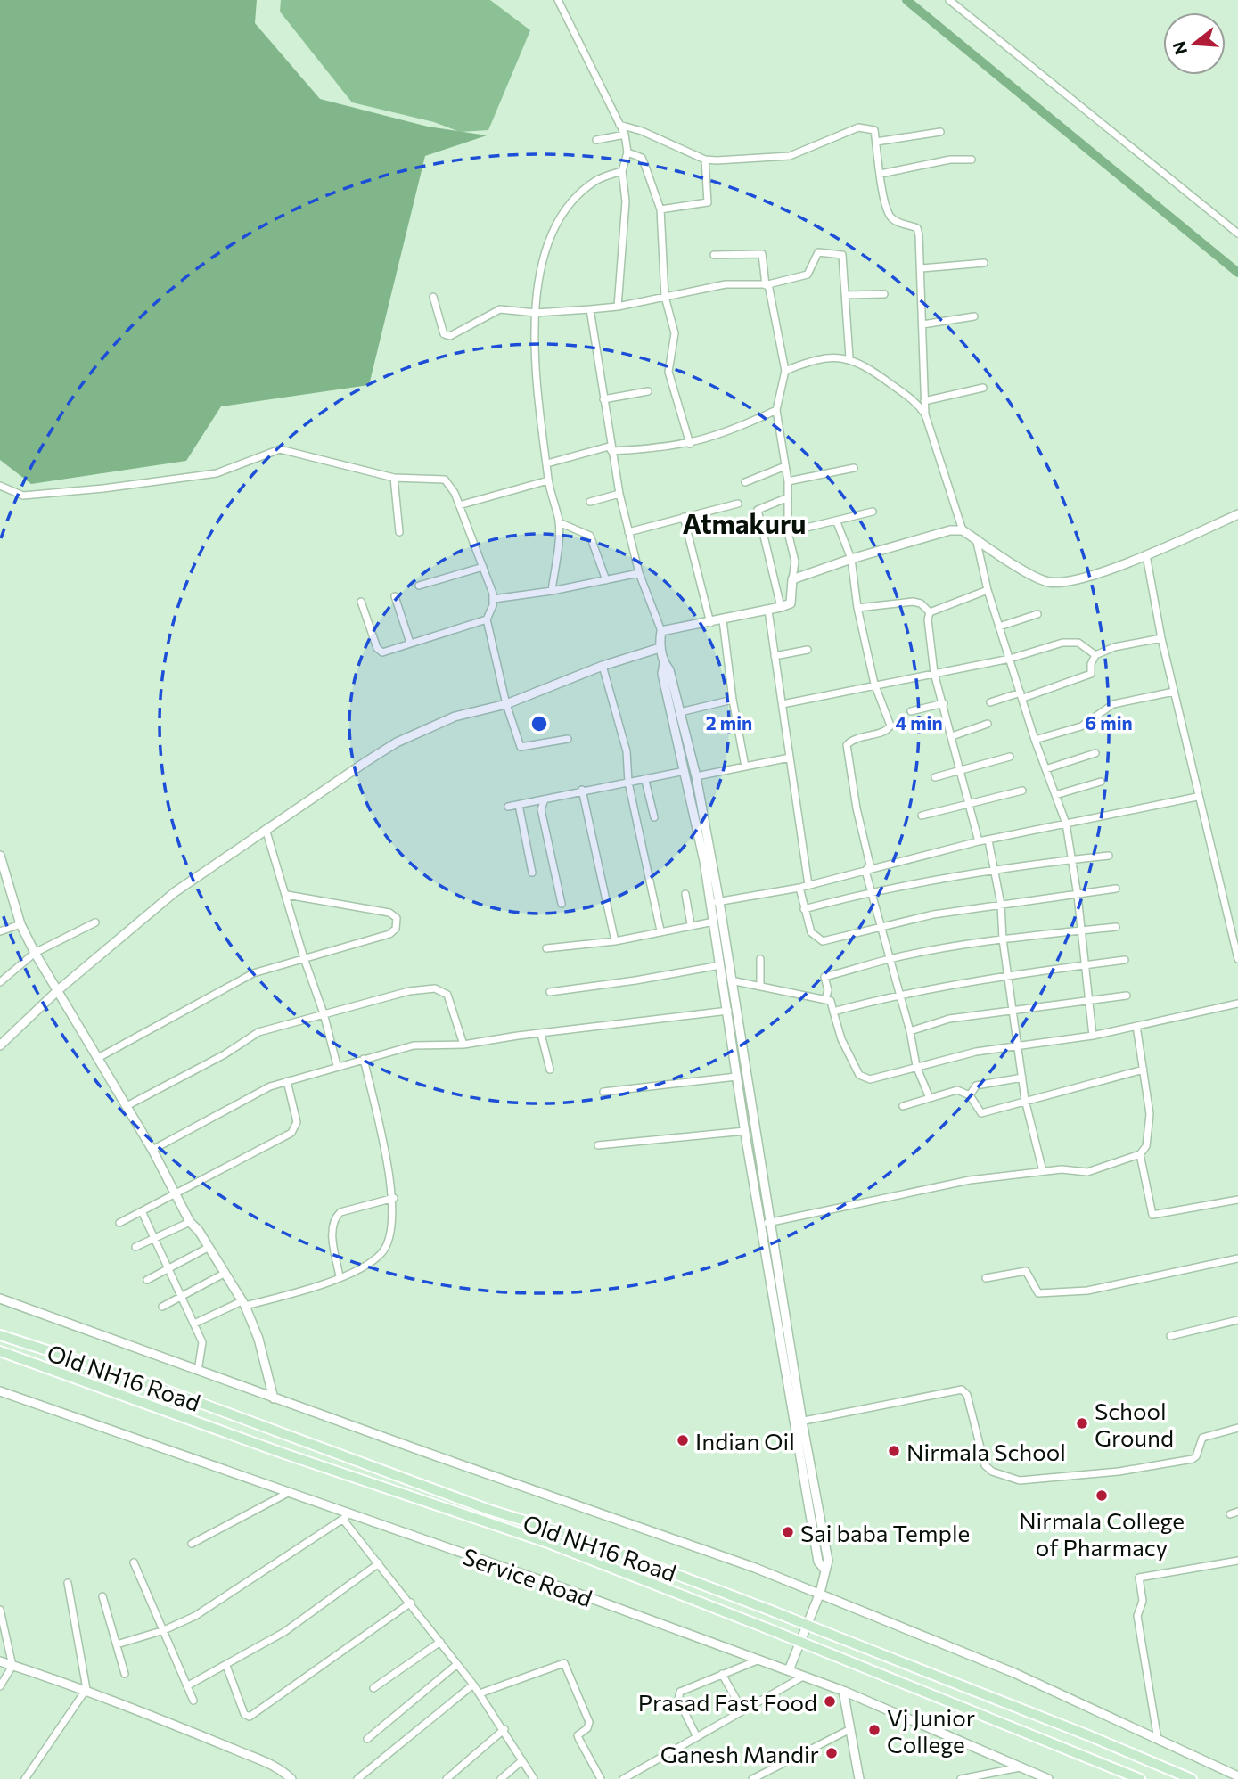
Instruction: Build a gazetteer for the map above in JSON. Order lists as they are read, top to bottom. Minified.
{"streets":{"main road":["Old NH16 Road"],"street":["Service Road"]},"districts":["Atmakuru"],"places":["School Ground","Indian Oil","Nirmala School","Nirmala College of Pharmacy","Sai baba Temple","Prasad Fast Food","Vj Junior College","Ganesh Mandir"],"north":"left","rings":["2 min","4 min","6 min"]}
